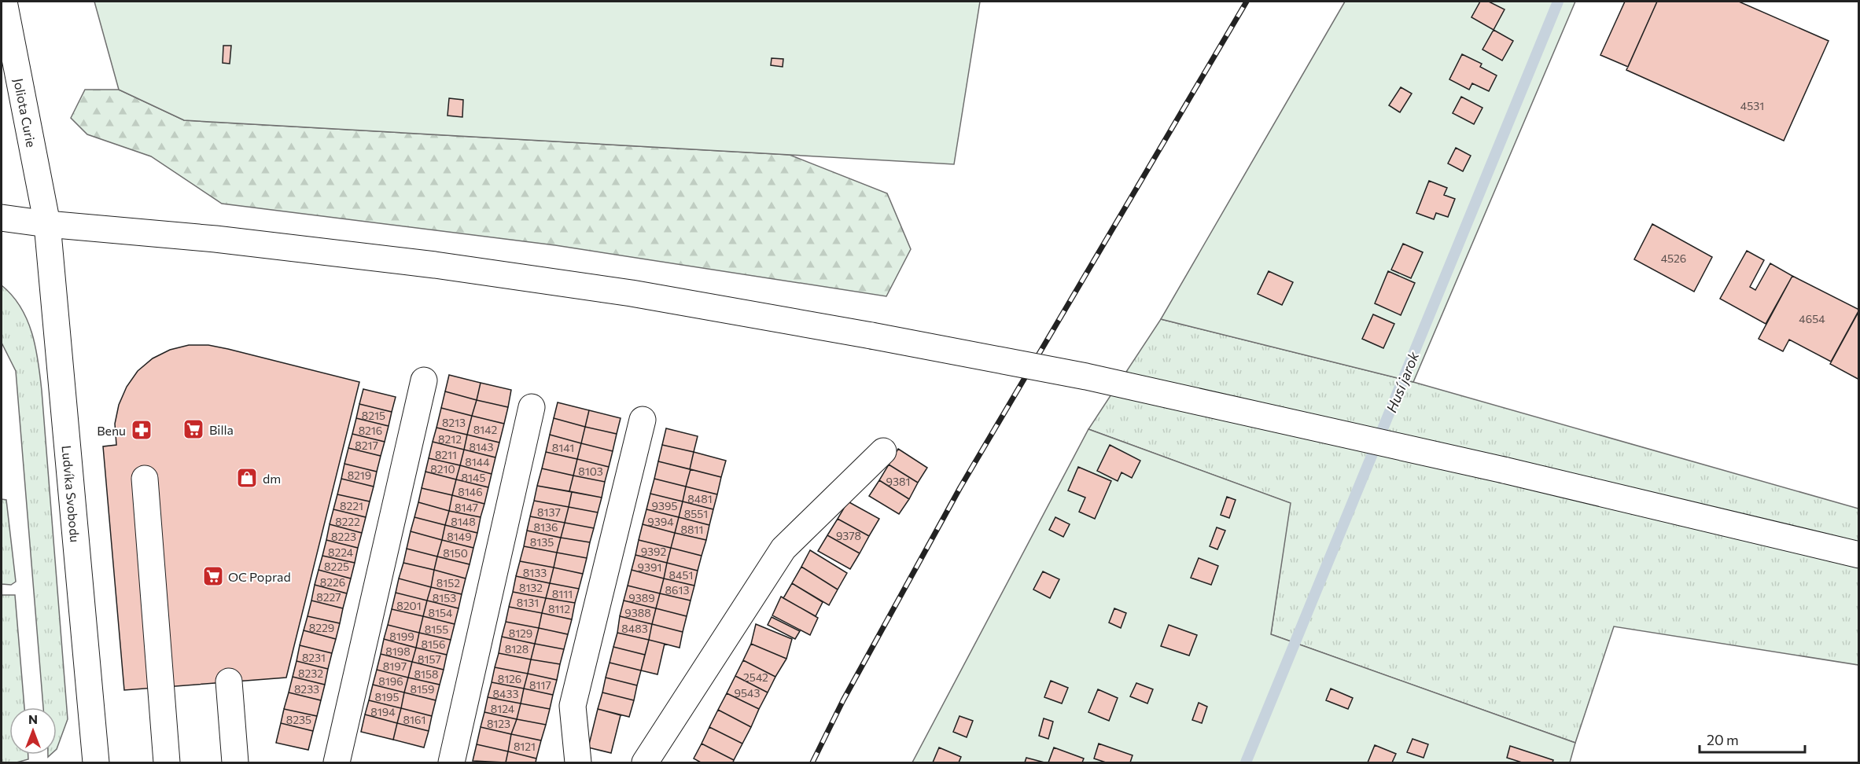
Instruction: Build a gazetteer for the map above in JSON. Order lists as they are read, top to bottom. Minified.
{"streets":{"main road":["Joliota Curie","Ludvíka Svobodu"]},"crossings":[["Joliota Curie","Ludvíka Svobodu"]],"water":["Husí jarok"],"places":{"supermarket":["Billa","OC Poprad"],"pharmacy":["Benu"],"shop":["dm"]},"house_numbers":["4531","4526","4654","8215","8213","8142","8216","8212","8217","8143","8141","8211","8144","8210","8103","8219","8145","9381","8146","8481","8221","9395","8147","8137","8551","8222","8148","9394","8136","8811","9378","8223","8149","8135","9392","8224","8150","8225","9391","8133","8451","8226","8152","8132","8613","8111","8227","8153","9389","8131","8201","8112","8154","9388","8229","8483","8155","8129","8199","8156","8128","8198","8231","8157","8197","8232","8158","2542","8126","8196","8117","8233","8159","9543","8433","8195","8124","8194","8235","8161","8123","8121"],"scale_bar":"20 m","north":"top"}
